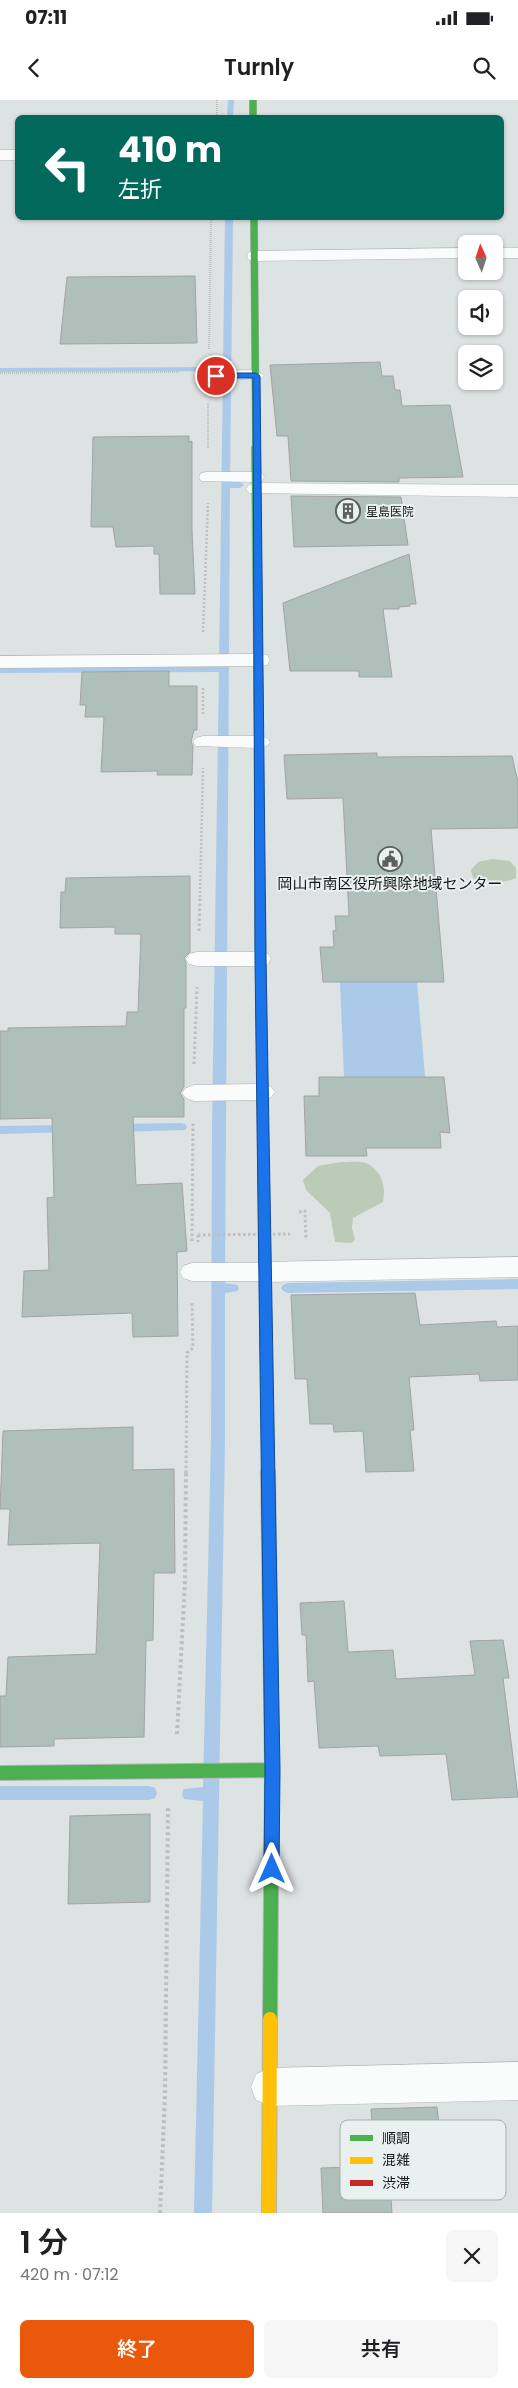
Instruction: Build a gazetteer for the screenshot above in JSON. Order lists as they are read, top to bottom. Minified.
{"places":{"building":["星島医院"],"public building":["岡山市南区役所興除地域センター"]},"legend":["順調","混雑","渋滞"],"north":"top","page":{"status":"07:11","header":"Turnly","turn":["410 m","左折"],"heading":["1 分","420 m · 07:12"],"buttons":["終了","共有"]}}
